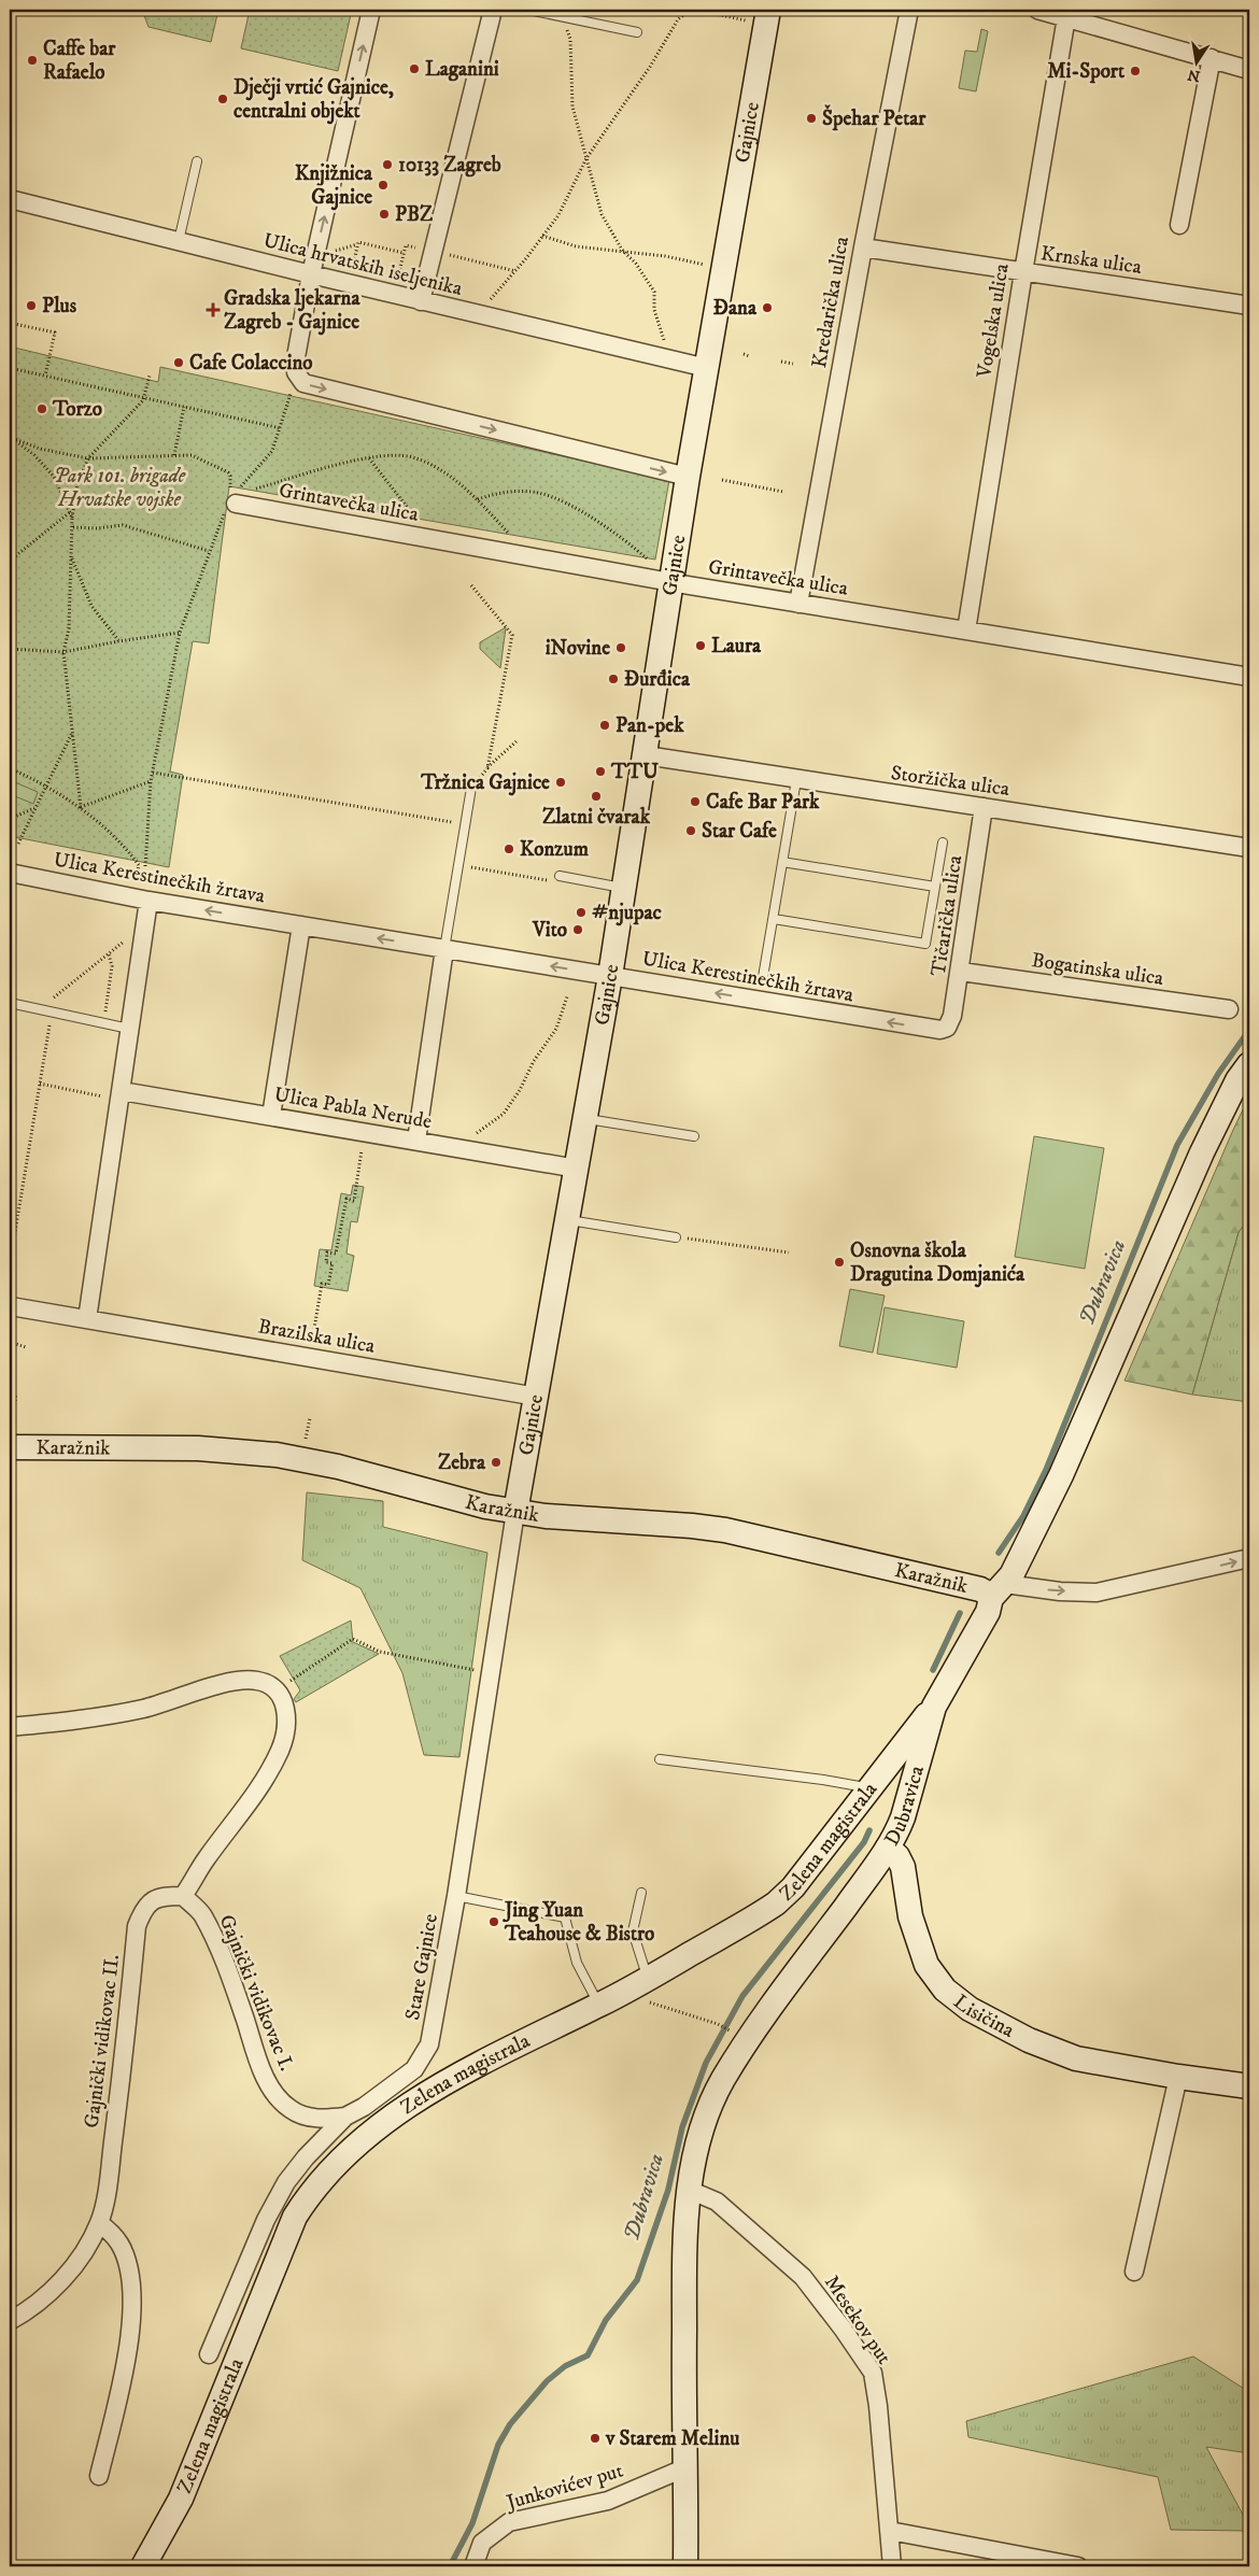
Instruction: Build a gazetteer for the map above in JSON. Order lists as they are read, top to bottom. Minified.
{"streets":{"street":["Gajnice","Krnska ulica","Ulica hrvatskih iseljenika","Kredarička ulica","Vogelska ulica","Grintavečka ulica","Storžička ulica","Ulica Kerestinečkih žrtava","Tičarička ulica","Bogatinska ulica","Ulica Pabla Nerude","Brazilska ulica","Karažnik","Dubravica","Zelena magistrala","Stare Gajnice","Gajnički vidikovac I.","Lisičina","Gajnički vidikovac II.","Mesekov put","Junkovićev put"]},"crossings":[["Gajnice","Ulica hrvatskih iseljenika"],["Gajnice","Grintavečka ulica"],["Gajnice","Storžička ulica"],["Gajnice","Ulica Kerestinečkih žrtava"],["Gajnice","Ulica Pabla Nerude"],["Gajnice","Brazilska ulica"],["Gajnice","Karažnik"],["Gajnice","Stare Gajnice"],["Krnska ulica","Kredarička ulica"],["Krnska ulica","Vogelska ulica"],["Kredarička ulica","Grintavečka ulica"],["Vogelska ulica","Grintavečka ulica"],["Storžička ulica","Tičarička ulica"],["Ulica Kerestinečkih žrtava","Tičarička ulica"],["Tičarička ulica","Bogatinska ulica"],["Karažnik","Dubravica"],["Karažnik","Stare Gajnice"],["Dubravica","Zelena magistrala"],["Dubravica","Lisičina"],["Dubravica","Mesekov put"],["Dubravica","Junkovićev put"],["Stare Gajnice","Gajnički vidikovac I."],["Gajnički vidikovac I.","Gajnički vidikovac II."]],"one_way":["Ulica Kerestinečkih žrtava"],"water":["Dubravica"],"parks":["Park 101. brigade Hrvatske vojske"],"places":{"other":["Caffe bar Rafaelo","Laganini","Mi-Sport","Dječji vrtić Gajnice, centralni objekt","Špehar Petar","10133 Zagreb","Knjižnica Gajnice","PBZ","Plus","Đana","Cafe Colaccino","Torzo","Laura","iNovine","Đurđica","Pan-pek","TTU","Tržnica Gajnice","Zlatni čvarak","Cafe Bar Park","Star Cafe","Konzum","#njupac","Vito","Osnovna škola Dragutina Domjanića","Zebra","Jing Yuan Teahouse & Bistro","v Starem Melinu"],"health":["Gradska ljekarna Zagreb - Gajnice"]},"north":"bottom"}
